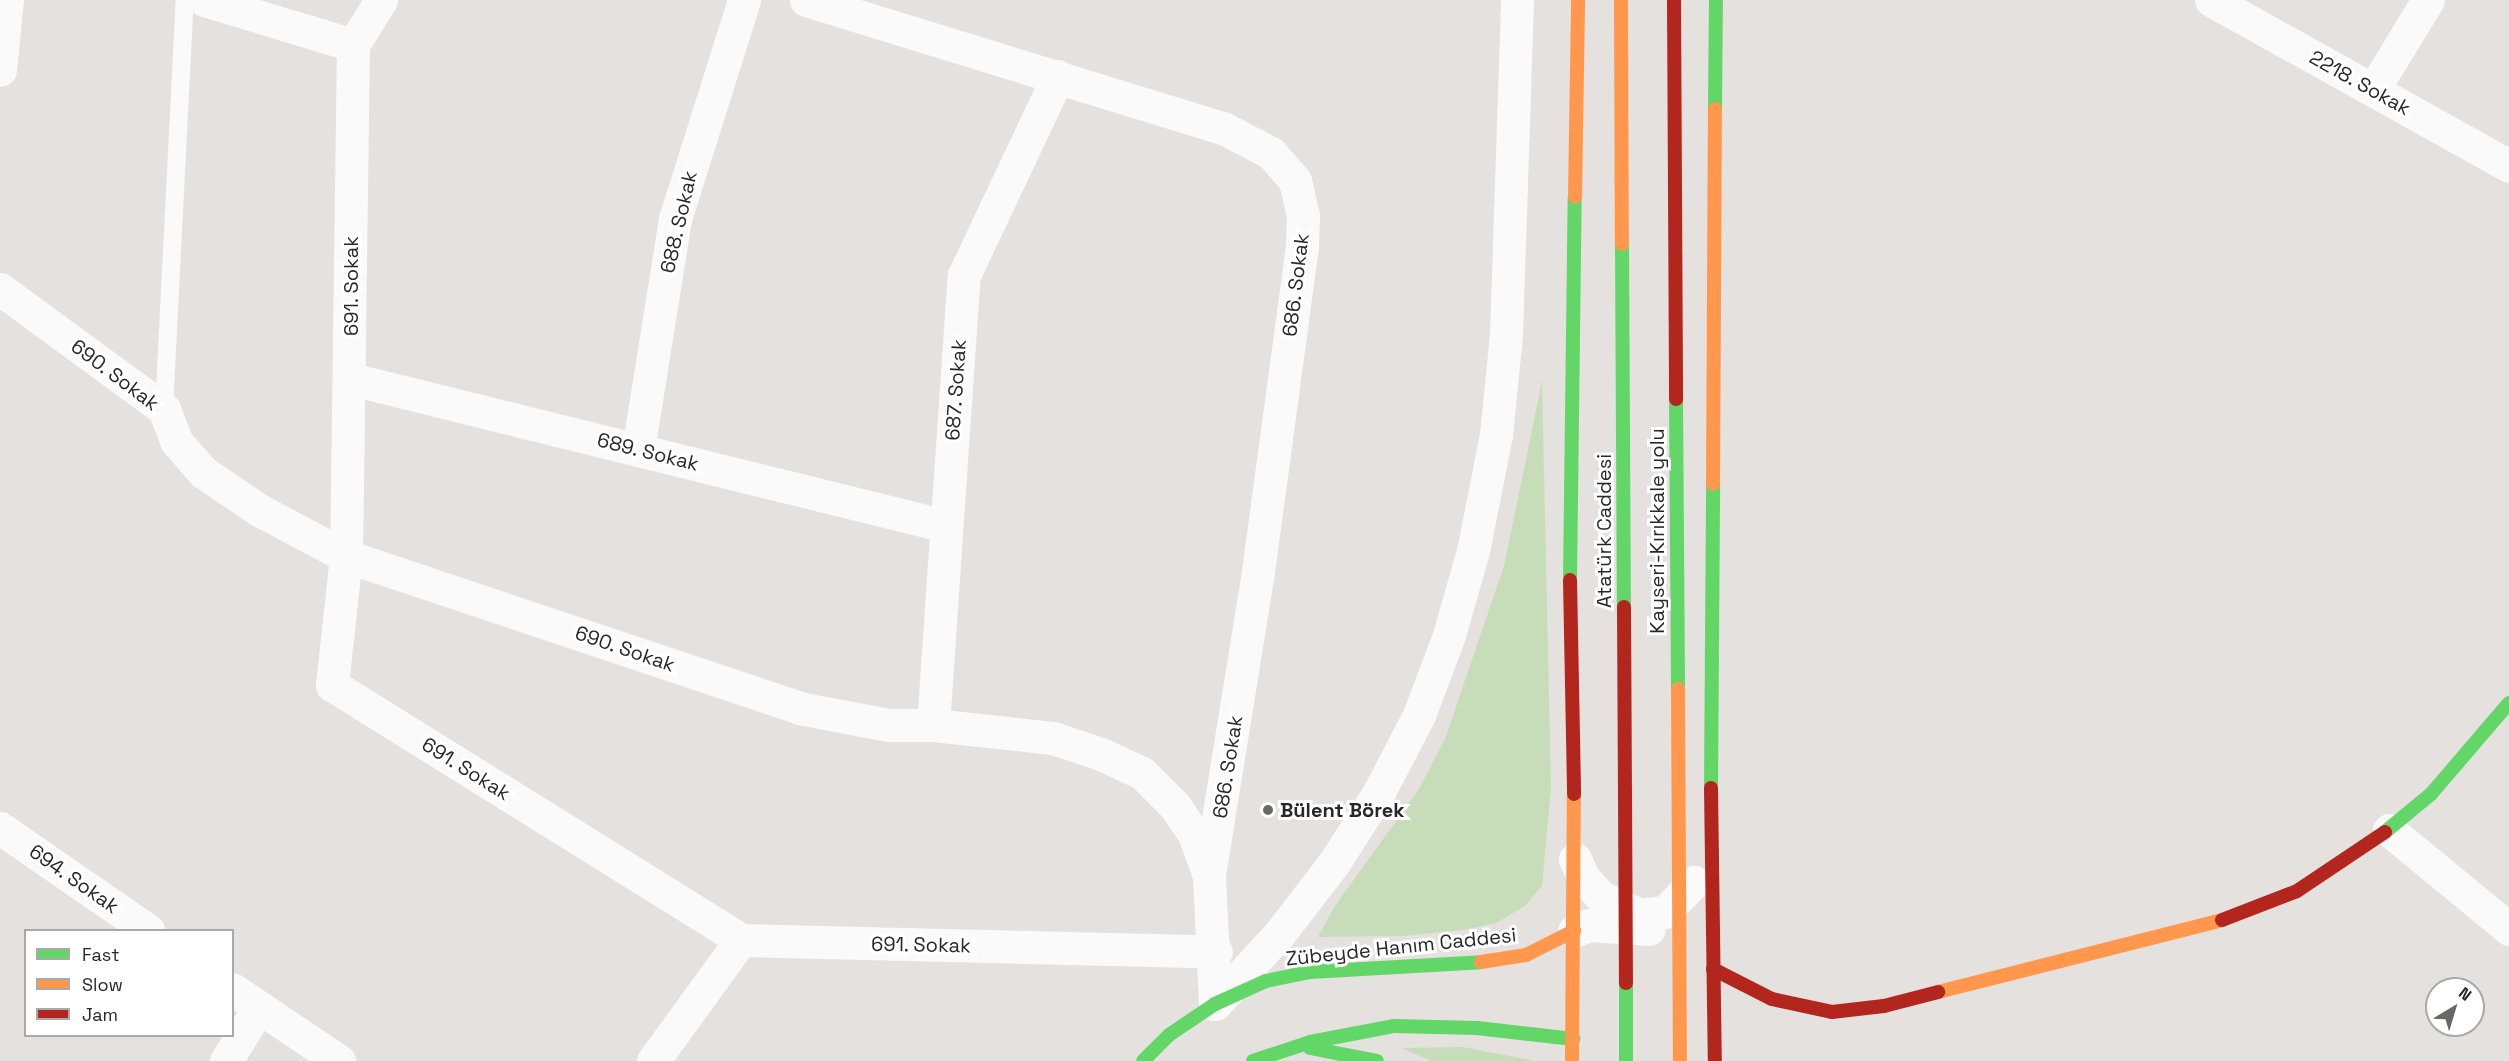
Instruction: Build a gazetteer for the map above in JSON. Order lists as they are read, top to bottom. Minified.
{"streets":{"main road":["Atatürk Caddesi","Kayseri-Kırıkkale yolu","Zübeyde Hanım Caddesi"],"street":["2218. Sokak","688. Sokak","686. Sokak","691. Sokak","690. Sokak","687. Sokak","689. Sokak","694. Sokak"]},"crossings":[["688. Sokak","689. Sokak"],["686. Sokak","690. Sokak"],["686. Sokak","687. Sokak"],["691. Sokak","690. Sokak"],["691. Sokak","689. Sokak"],["690. Sokak","687. Sokak"],["690. Sokak","Zübeyde Hanım Caddesi"],["687. Sokak","689. Sokak"]],"places":["Bülent Börek"],"legend":["Fast","Slow","Jam"],"north":"top right"}
